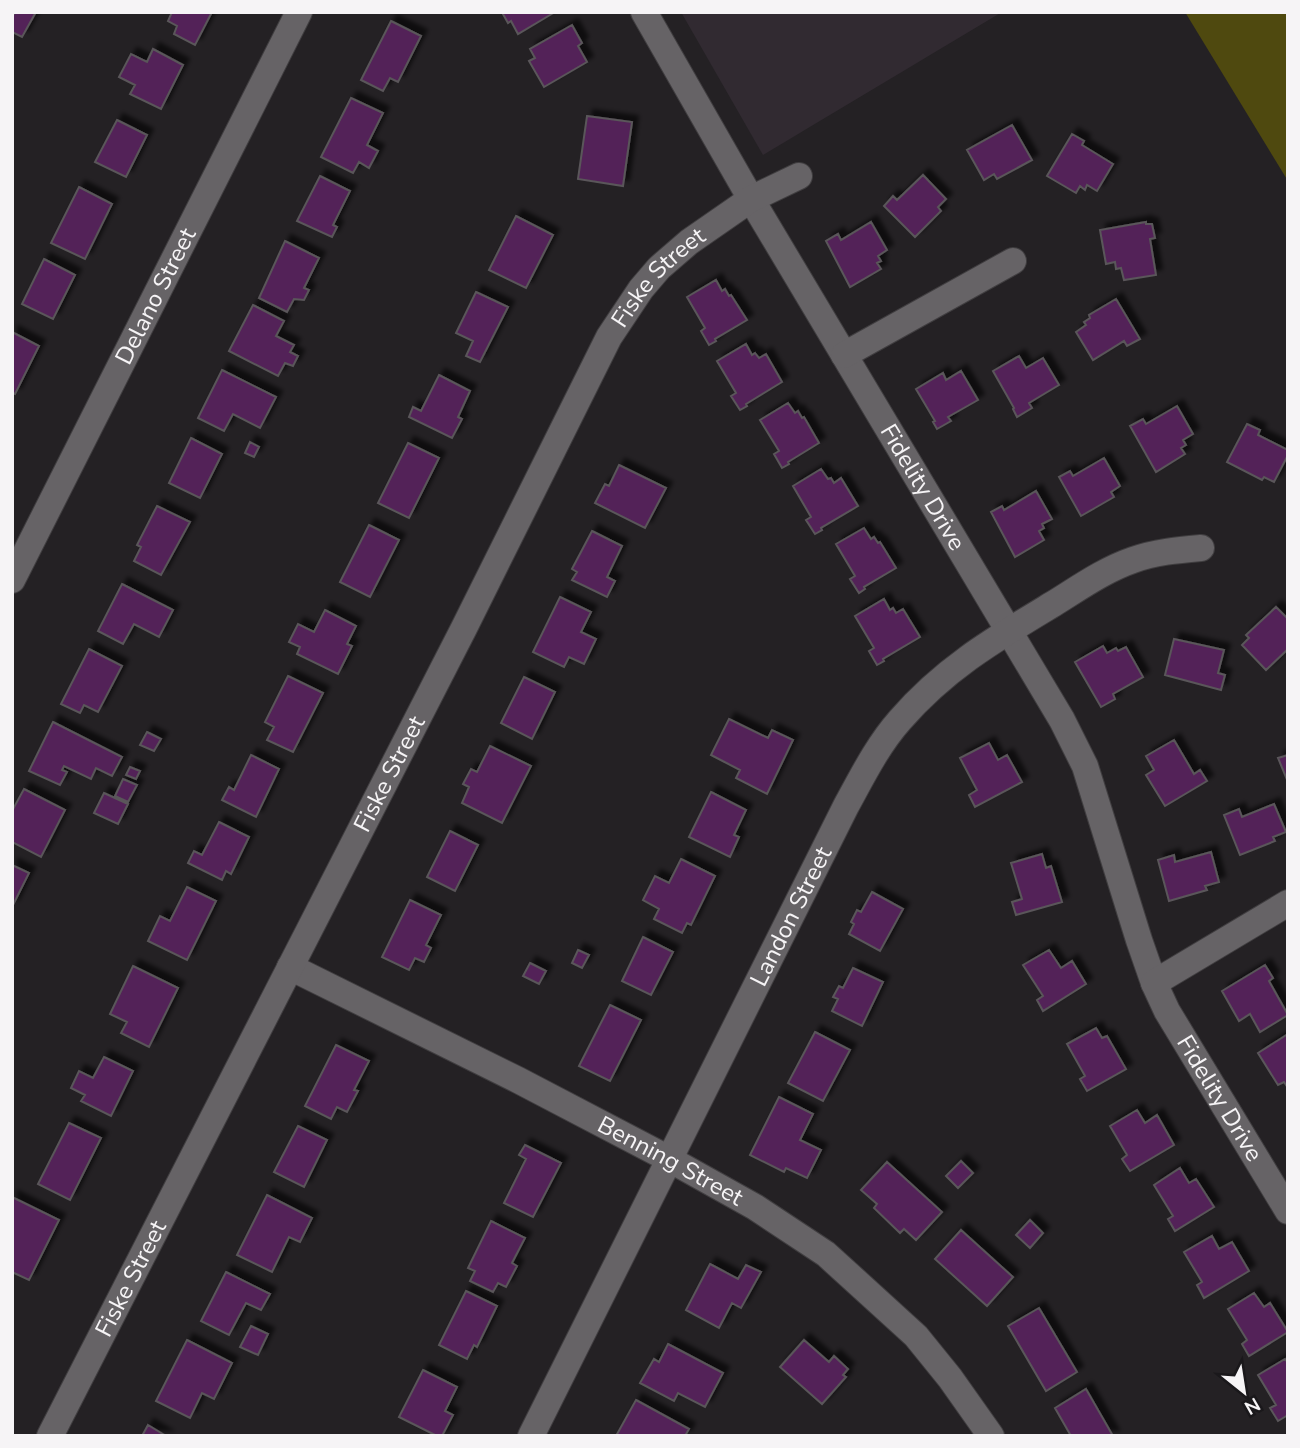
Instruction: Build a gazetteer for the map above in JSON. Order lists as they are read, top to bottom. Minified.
{"streets":{"street":["Fiske Street","Delano Street","Fidelity Drive","Landon Street","Benning Street"]},"crossings":[["Fiske Street","Fidelity Drive"],["Fiske Street","Benning Street"],["Fidelity Drive","Landon Street"],["Landon Street","Benning Street"]],"north":"bottom right"}
